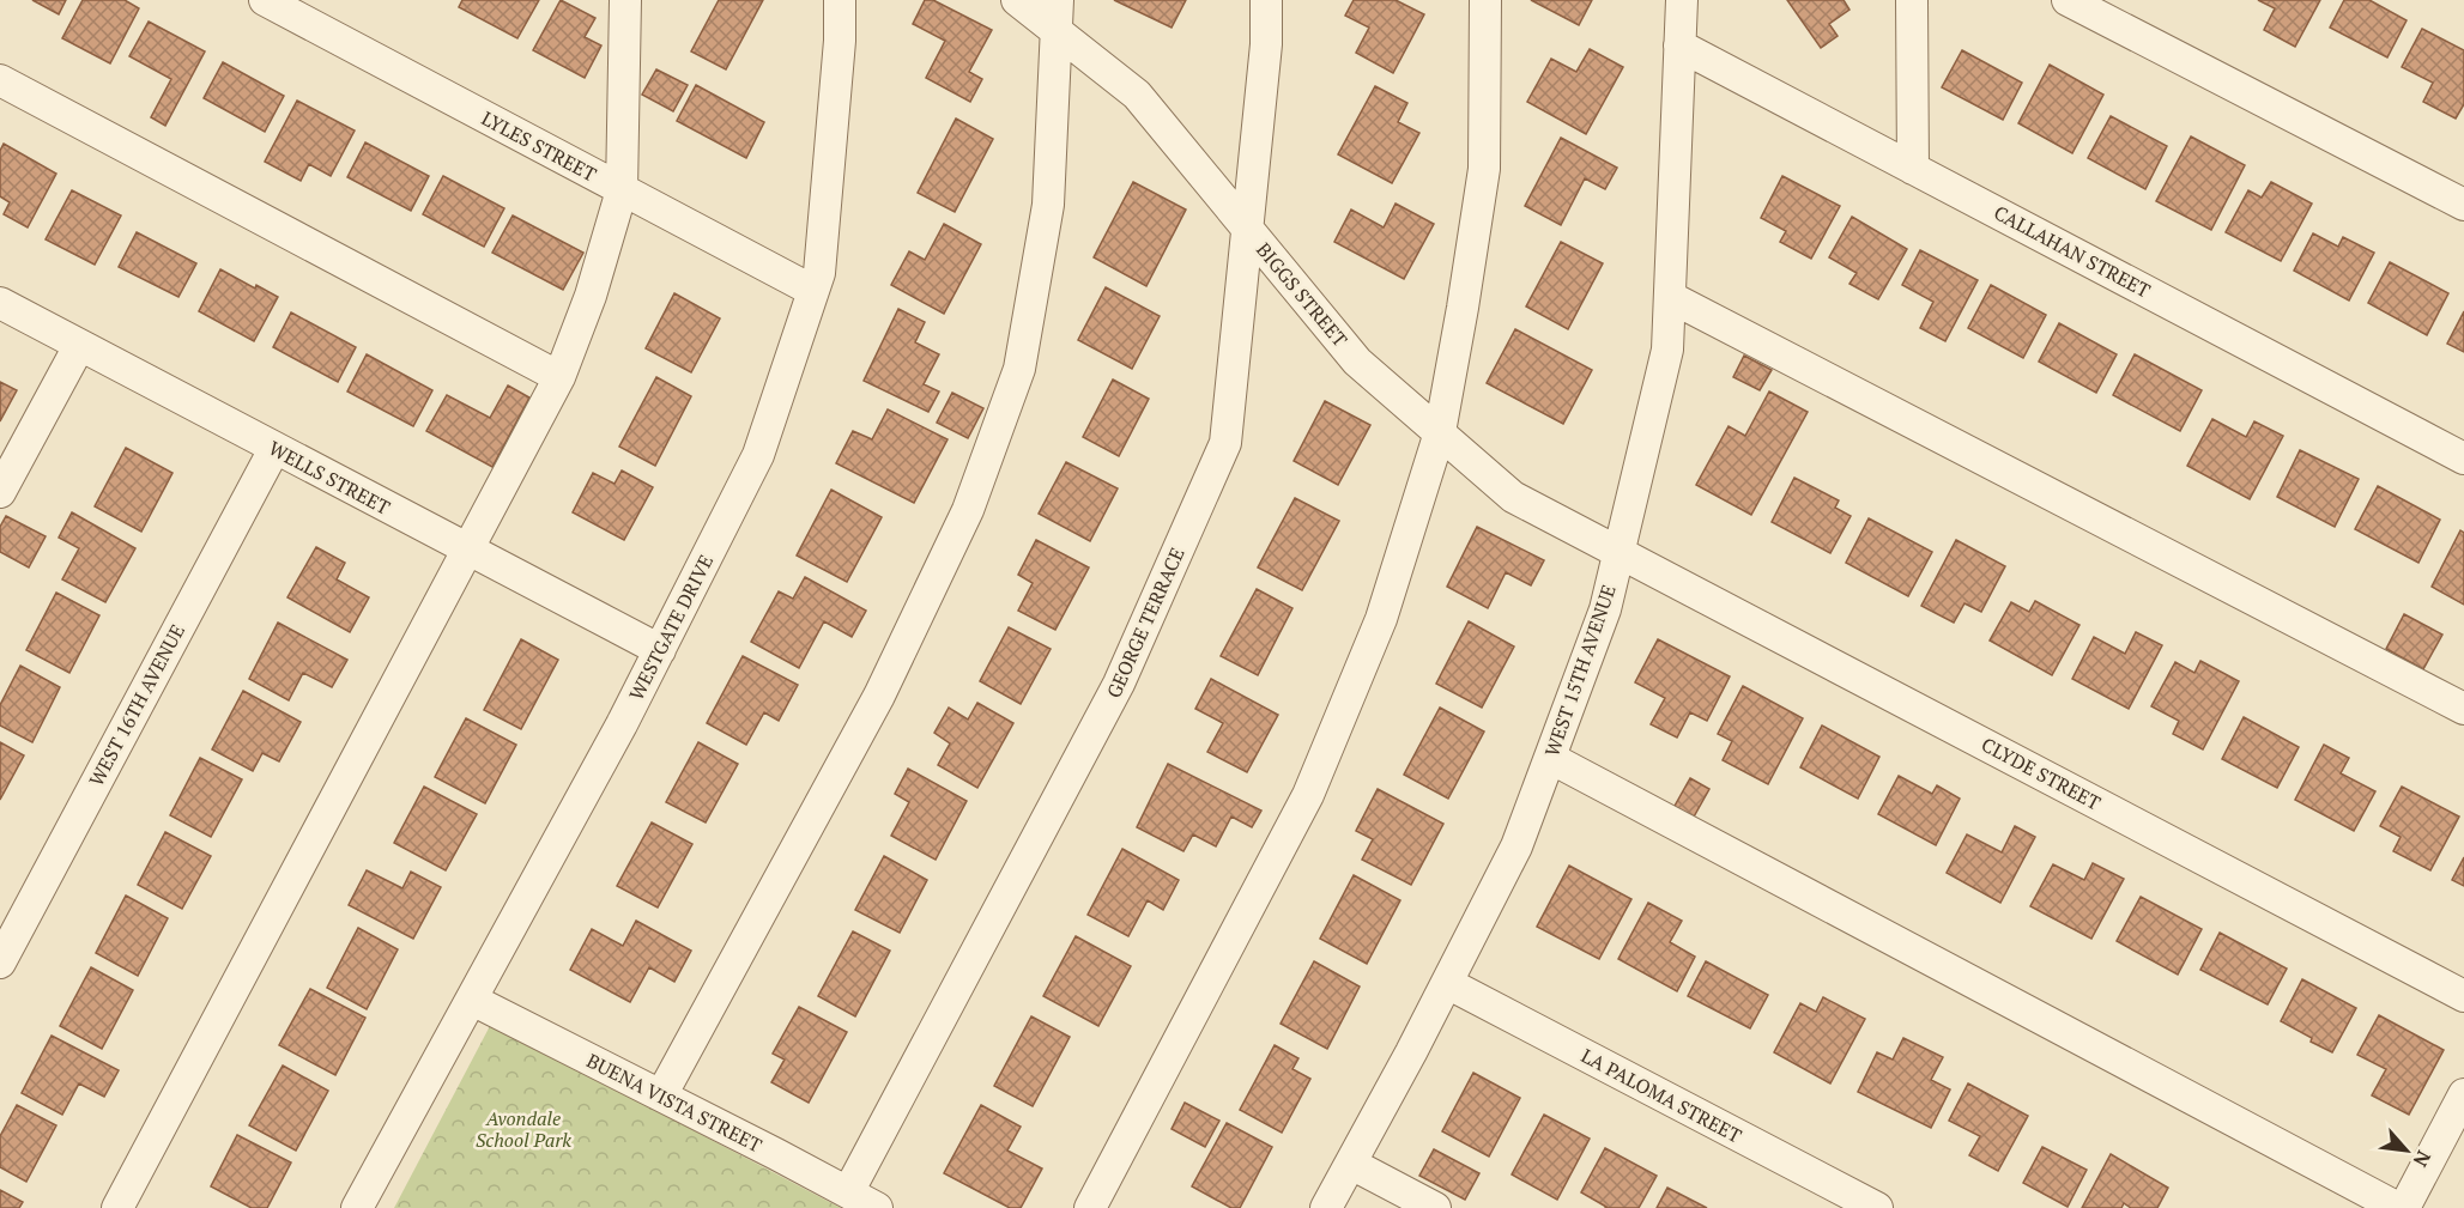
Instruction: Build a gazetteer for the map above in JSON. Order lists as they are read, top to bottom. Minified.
{"streets":{"street":["LYLES STREET","CALLAHAN STREET","BIGGS STREET","WELLS STREET","GEORGE TERRACE","WESTGATE DRIVE","WEST 15TH AVENUE","WEST 16TH AVENUE","CLYDE STREET","LA PALOMA STREET","BUENA VISTA STREET"]},"crossings":[["LYLES STREET","WESTGATE DRIVE"],["CALLAHAN STREET","WEST 15TH AVENUE"],["BIGGS STREET","GEORGE TERRACE"],["BIGGS STREET","WEST 15TH AVENUE"],["BIGGS STREET","CLYDE STREET"],["WELLS STREET","WESTGATE DRIVE"],["WELLS STREET","WEST 16TH AVENUE"],["GEORGE TERRACE","BUENA VISTA STREET"],["WESTGATE DRIVE","BUENA VISTA STREET"],["WEST 15TH AVENUE","CLYDE STREET"],["WEST 15TH AVENUE","LA PALOMA STREET"]],"parks":["Avondale School Park"],"north":"bottom right"}
